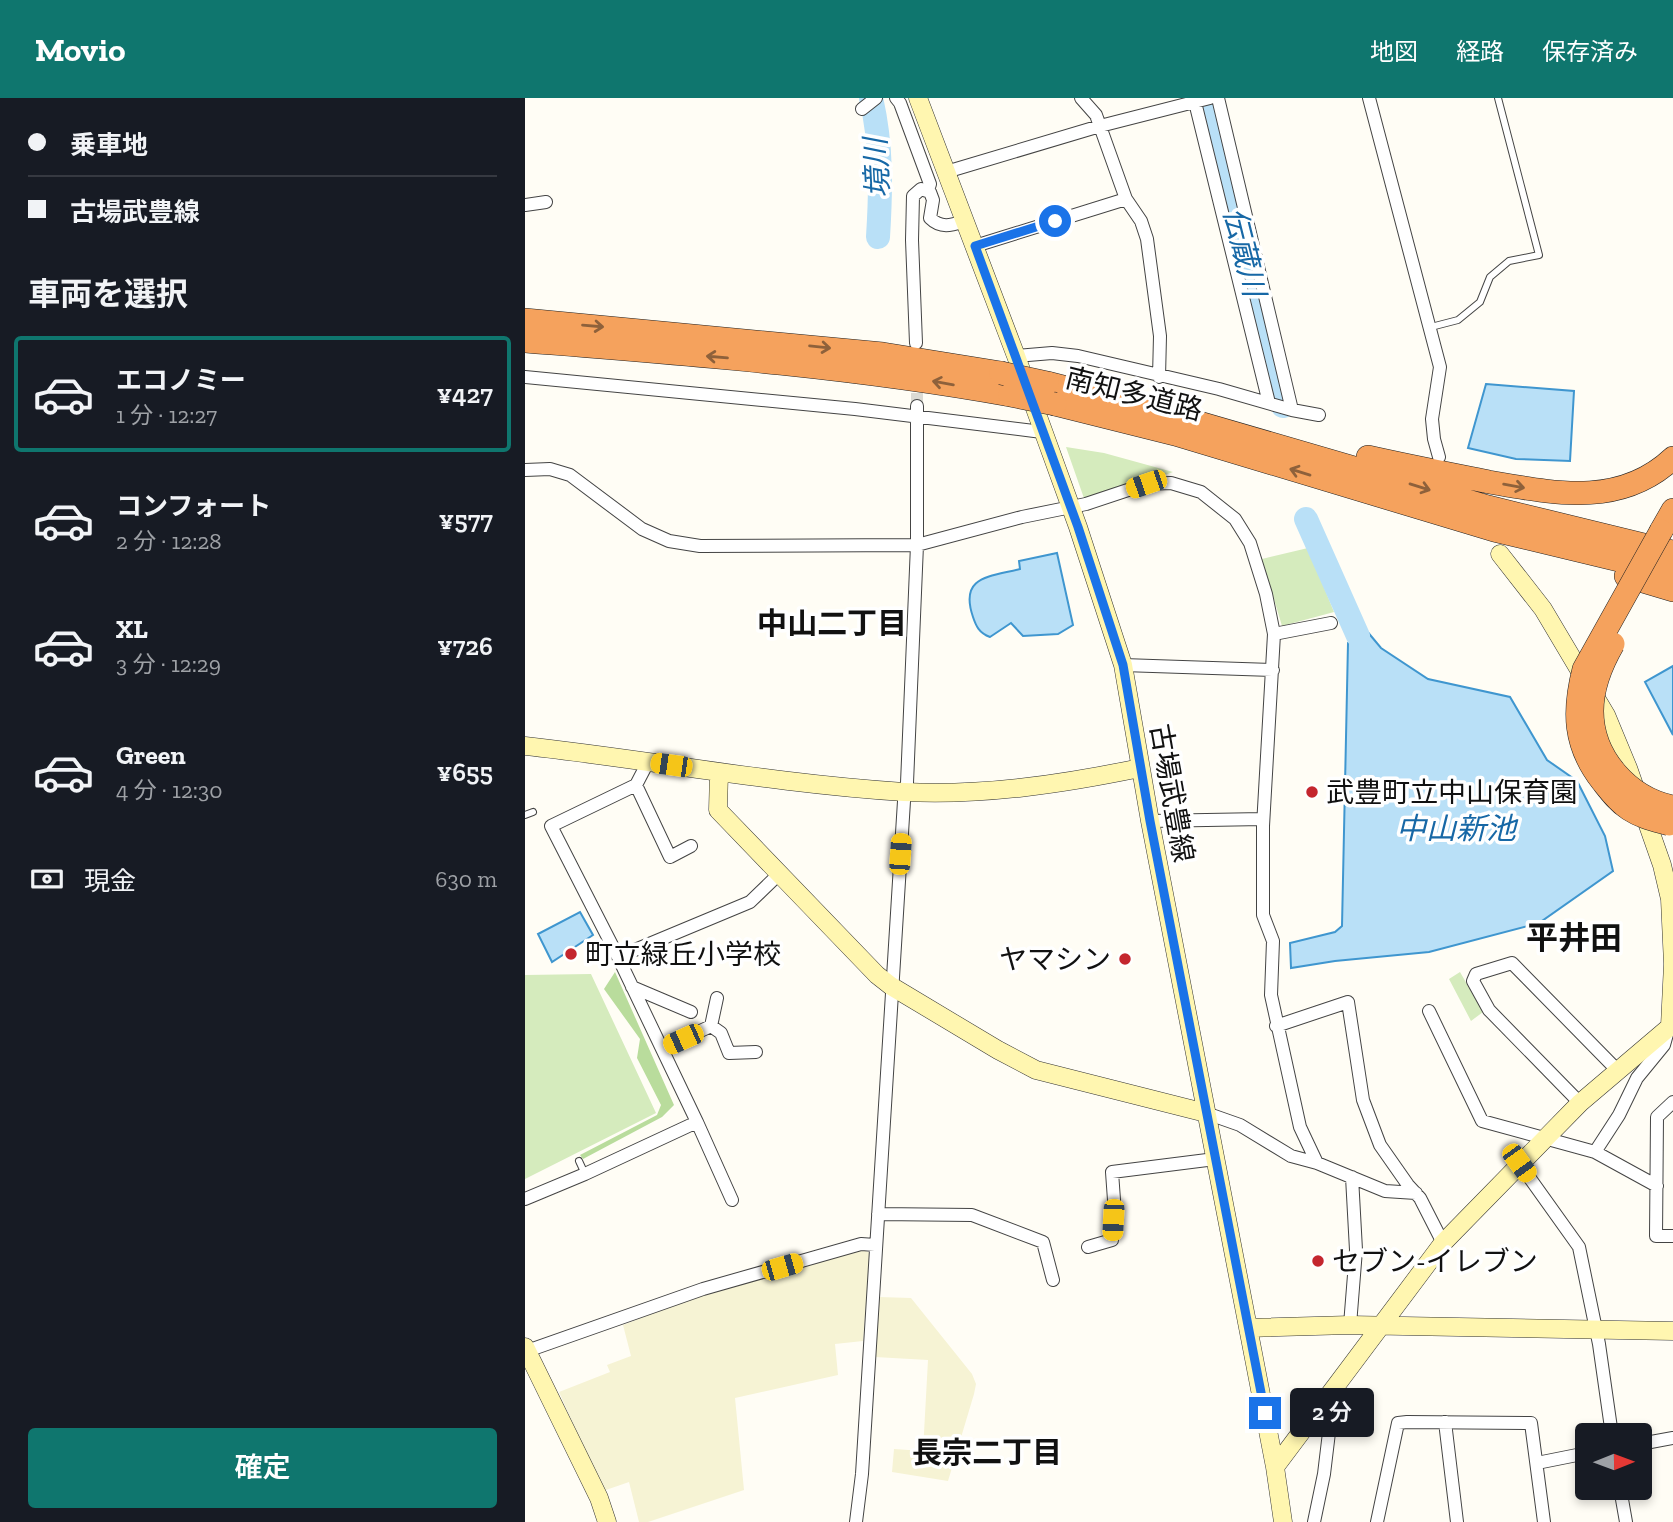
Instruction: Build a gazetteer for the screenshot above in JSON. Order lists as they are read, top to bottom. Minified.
{"streets":{"highway":["南知多道路"],"street":["古場武豊線"]},"crossings":[["南知多道路","古場武豊線"]],"districts":["中山二丁目","平井田","長宗二丁目"],"water":["境川","伝蔵川","中山新池"],"places":["武豊町立中山保育園","町立緑丘小学校","ヤマシン","セブン-イレブン"],"north":"right","page":{"header":"Movio","nav":["地図","経路","保存済み"],"banner":["乗車地","古場武豊線"],"heading":"車両を選択","list":[{"name":"エコノミー","note":"1 分 · 12:27","value":"¥427"},{"name":"コンフォート","note":"2 分 · 12:28","value":"¥577"},{"name":"XL","note":"3 分 · 12:29","value":"¥726"},{"name":"Green","note":"4 分 · 12:30","value":"¥655"}],"pay":["現金","630 m"],"bubble":"2 分","buttons":"確定"}}
